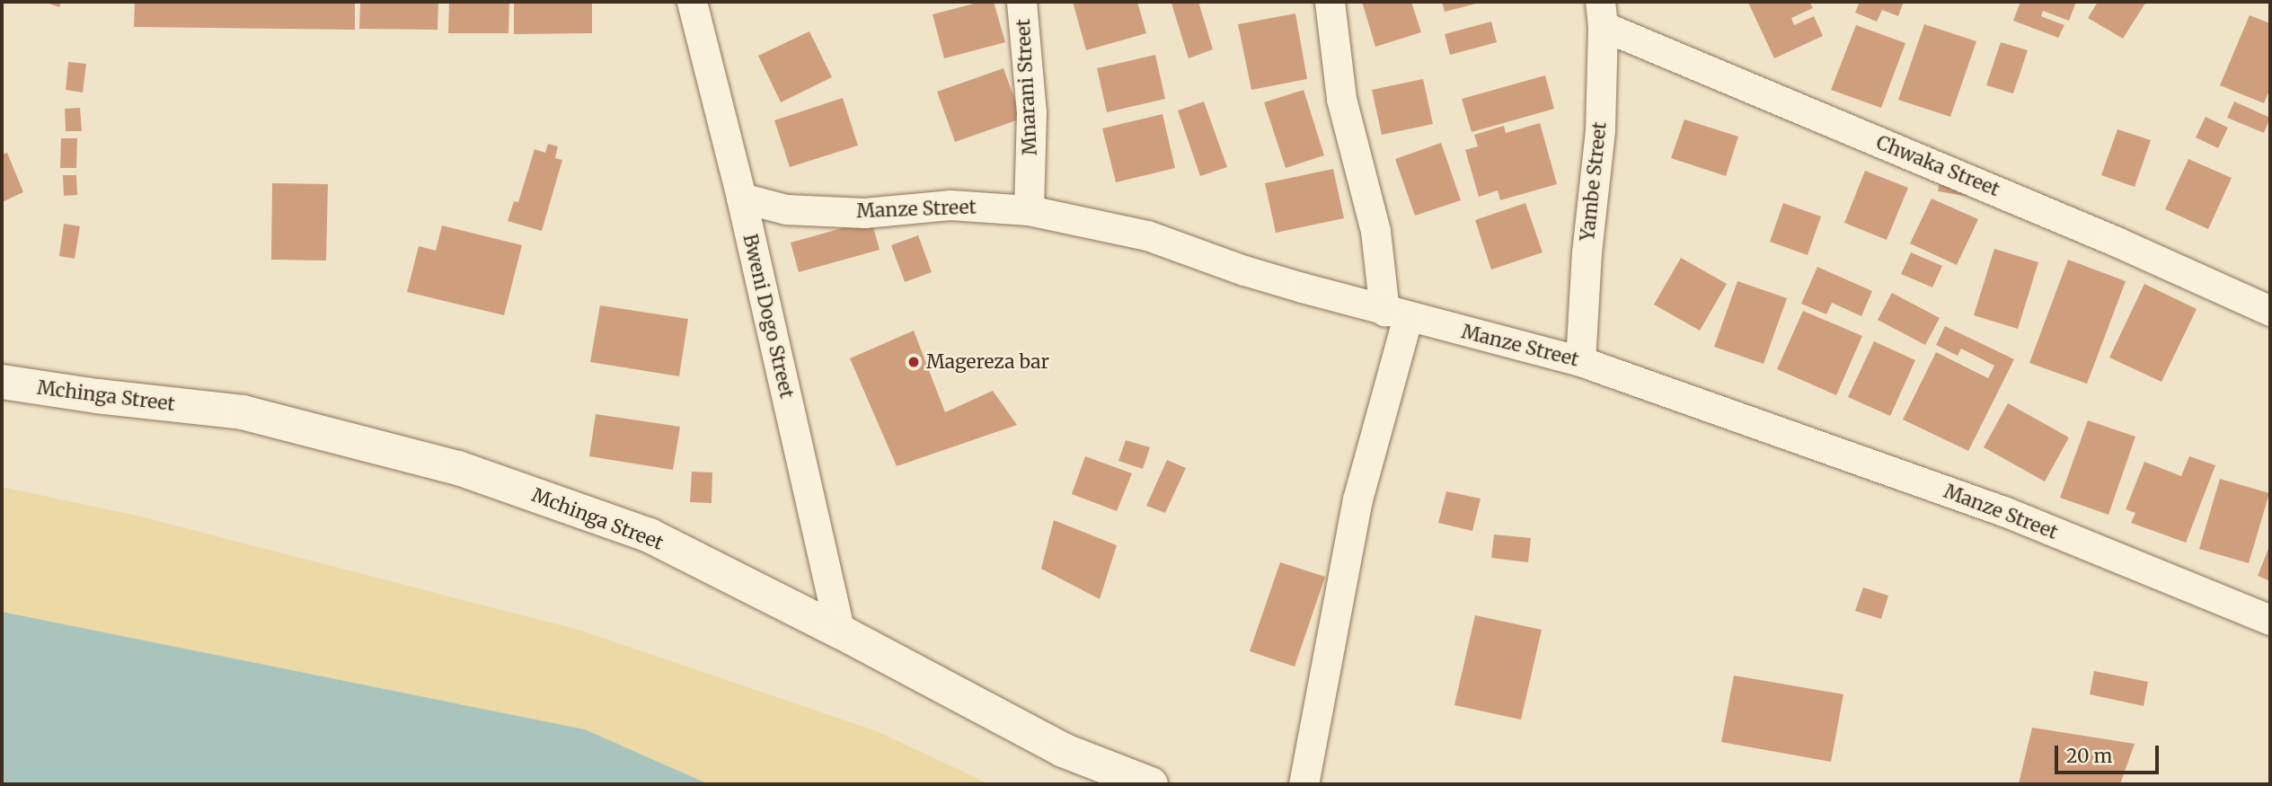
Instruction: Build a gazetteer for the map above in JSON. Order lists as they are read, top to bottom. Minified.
{"streets":{"main road":["Mchinga Street"],"street":["Mnarani Street","Chwaka Street","Yambe Street","Manze Street","Bweni Dogo Street"]},"crossings":[["Mnarani Street","Manze Street"],["Chwaka Street","Yambe Street"],["Yambe Street","Manze Street"],["Manze Street","Bweni Dogo Street"],["Bweni Dogo Street","Mchinga Street"]],"places":["Magereza bar"],"scale_bar":"20 m"}
